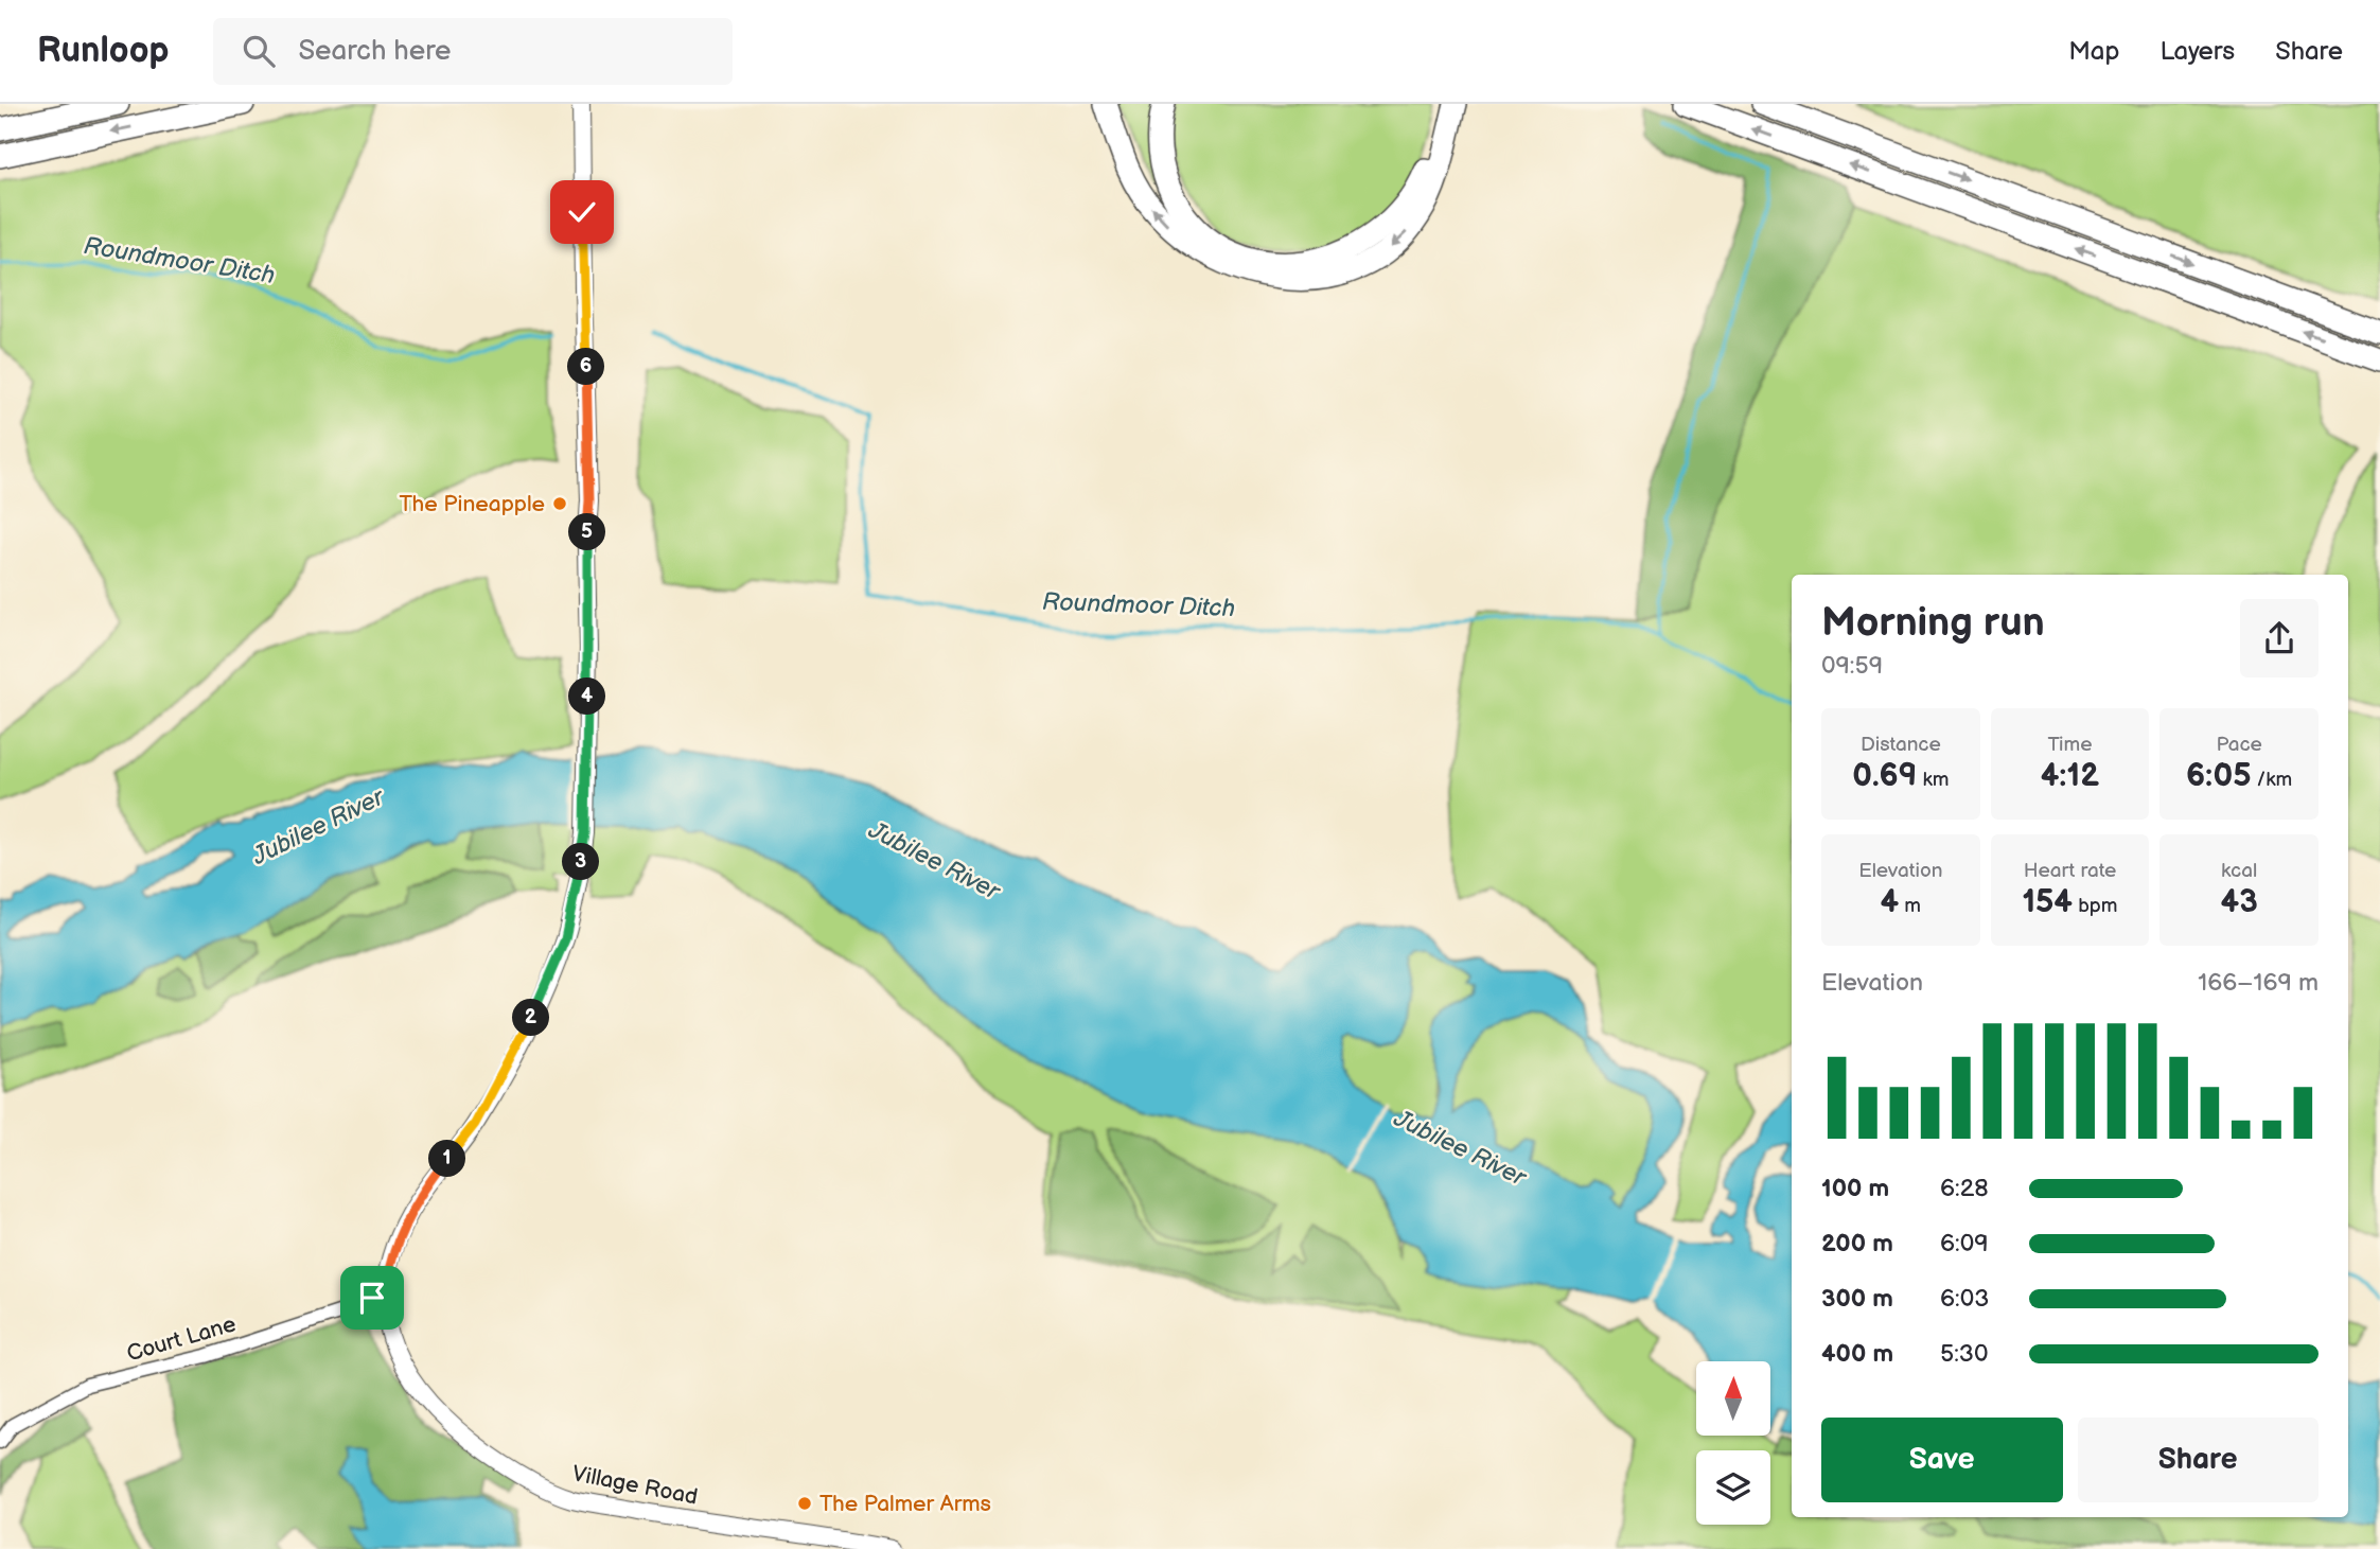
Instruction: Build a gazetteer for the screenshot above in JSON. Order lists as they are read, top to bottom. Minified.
{"streets":{"main road":["Village Road"],"street":["Court Lane"]},"crossings":[["Court Lane","Village Road"]],"water":["Roundmoor Ditch","Jubilee River"],"places":["The Pineapple","The Palmer Arms"],"north":"top","page":{"header":"Runloop","search":"Search here","nav":["Map","Layers","Share"],"pins":["6","5","4","3","2","1"],"heading":["Morning run","09:59"],"stats":[["Distance","0.69 km"],["Time","4:12"],["Pace","6:05 /km"],["Elevation","4 m"],["Heart rate","154 bpm"],["kcal","43"]],"chart":["Elevation","166–169 m"],"list":[{"name":"100 m","note":"6:28"},{"name":"200 m","note":"6:09"},{"name":"300 m","note":"6:03"},{"name":"400 m","note":"5:30"}],"buttons":["Save","Share"]}}
